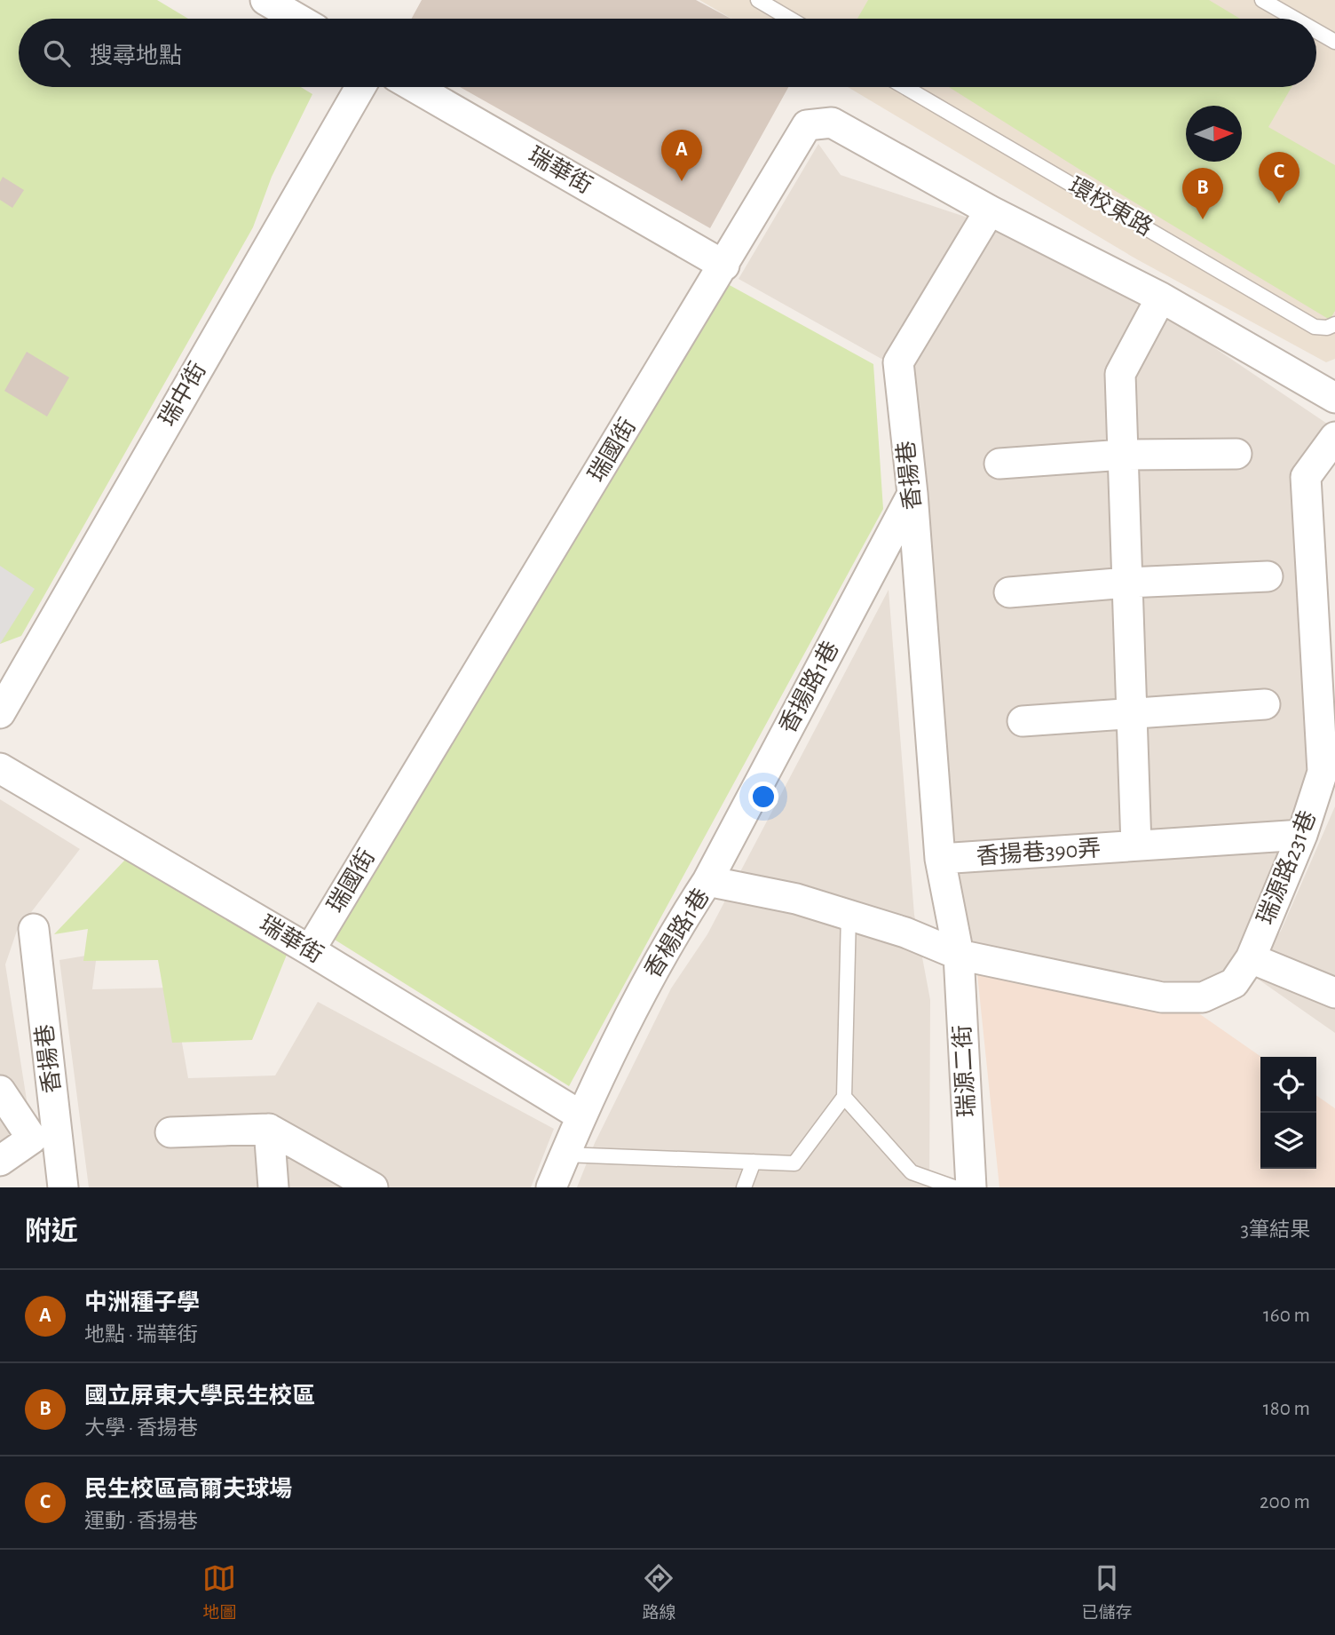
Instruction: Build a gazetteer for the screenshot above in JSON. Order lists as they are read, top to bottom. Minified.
{"streets":{"street":["瑞華街","瑞中街","瑞國街","香揚巷","香揚路1巷","香揚巷390弄","瑞源路231巷","香楊路1巷","瑞源二街"],"lane":["環校東路"]},"crossings":[["瑞華街","瑞國街"],["瑞華街","香楊路1巷"],["瑞國街","香揚巷"],["香揚巷","香揚路1巷"],["香揚巷","香揚巷390弄"],["香揚巷","瑞源路231巷"],["香揚巷","香楊路1巷"],["香揚巷","瑞源二街"],["香揚路1巷","香楊路1巷"],["香揚巷390弄","瑞源路231巷"],["瑞源路231巷","香楊路1巷"],["瑞源路231巷","瑞源二街"],["香楊路1巷","瑞源二街"]],"north":"right","page":{"search":"搜尋地點","pins":["A","C","B"],"heading":["附近","3筆結果"],"list":[{"mark":"A","name":"中洲種子學","note":"地點 · 瑞華街","value":"160 m"},{"mark":"B","name":"國立屏東大學民生校區","note":"大學 · 香揚巷","value":"180 m"},{"mark":"C","name":"民生校區高爾夫球場","note":"運動 · 香揚巷","value":"200 m"}],"nav":["地圖","路線","已儲存"]}}
